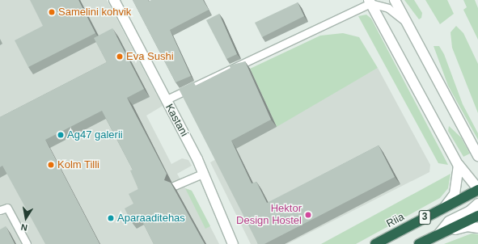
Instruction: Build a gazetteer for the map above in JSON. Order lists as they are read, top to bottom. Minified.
{"streets":{"highway":["3","Riia"],"street":["Kastani"]},"places":["Samelini kohvik","Eva Sushi","Ag47 galerii","Kolm Tilli","Hektor Design Hostel","Aparaaditehas"],"north":"bottom"}
